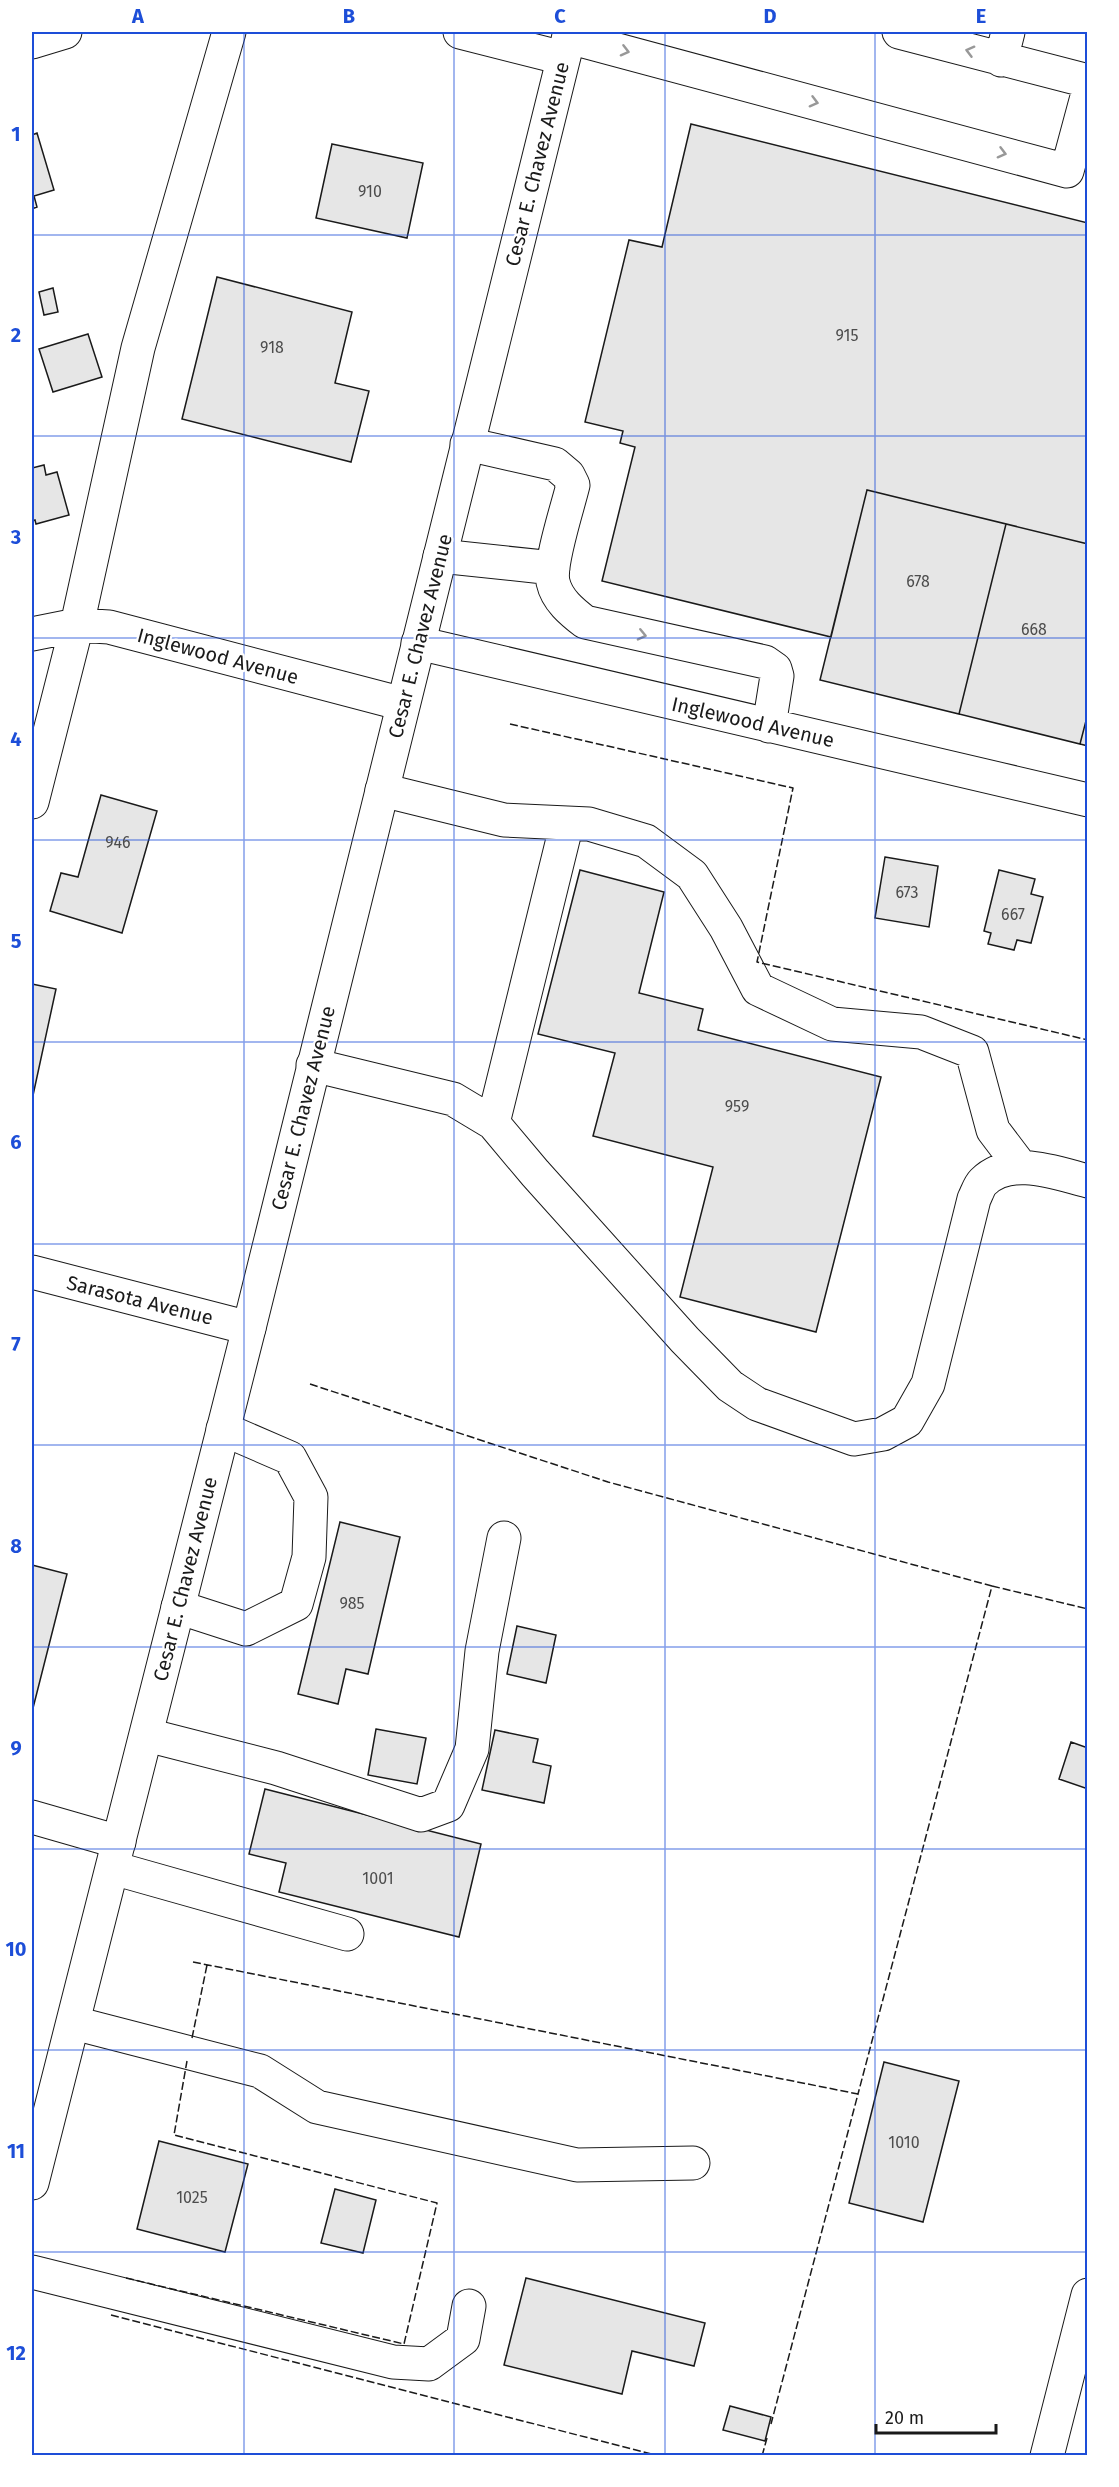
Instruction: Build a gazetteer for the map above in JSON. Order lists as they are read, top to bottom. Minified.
{"streets":{"main road":["Cesar E. Chavez Avenue","Inglewood Avenue","Sarasota Avenue"]},"crossings":[["Cesar E. Chavez Avenue","Inglewood Avenue"],["Cesar E. Chavez Avenue","Sarasota Avenue"]],"house_numbers":["910","915","918","678","668","946","673","667","959","985","1001","1010","1025"],"scale_bar":"20 m","grid":{"columns":["A","B","C","D","E"],"rows":["1","2","3","4","5","6","7","8","9","10","11","12"]}}
